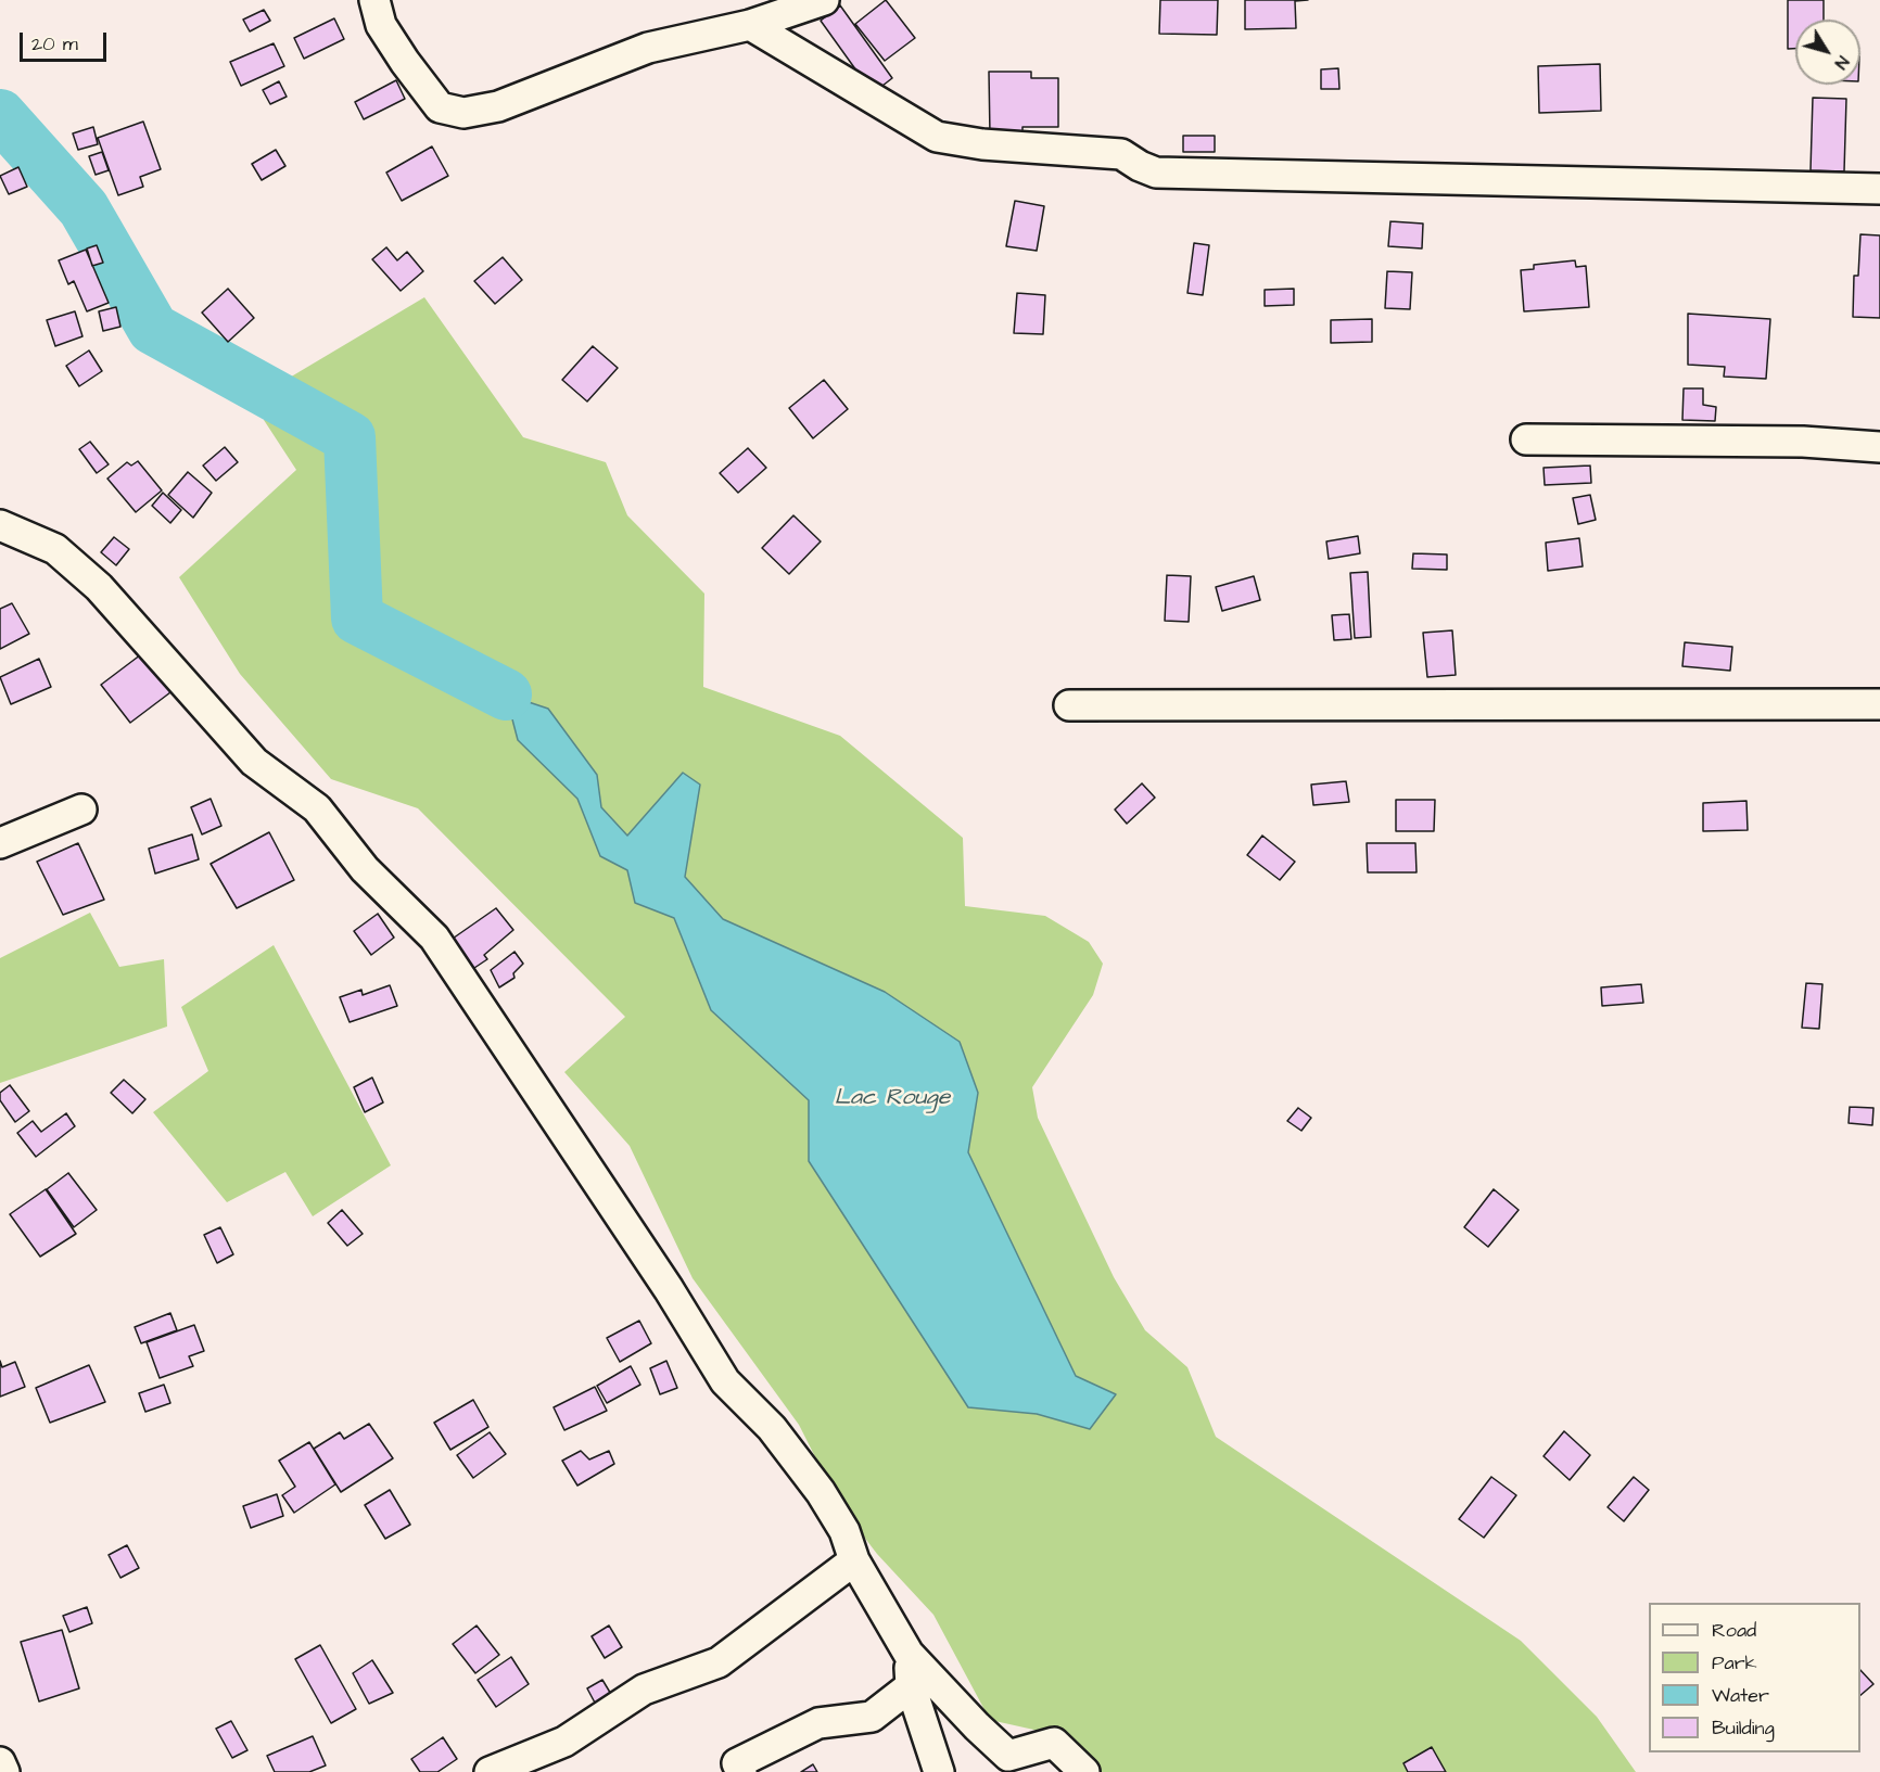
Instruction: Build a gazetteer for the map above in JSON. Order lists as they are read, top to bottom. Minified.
{"water":["Lac Rouge"],"legend":["Road","Park","Water","Building"],"scale_bar":"20 m","north":"bottom right"}
